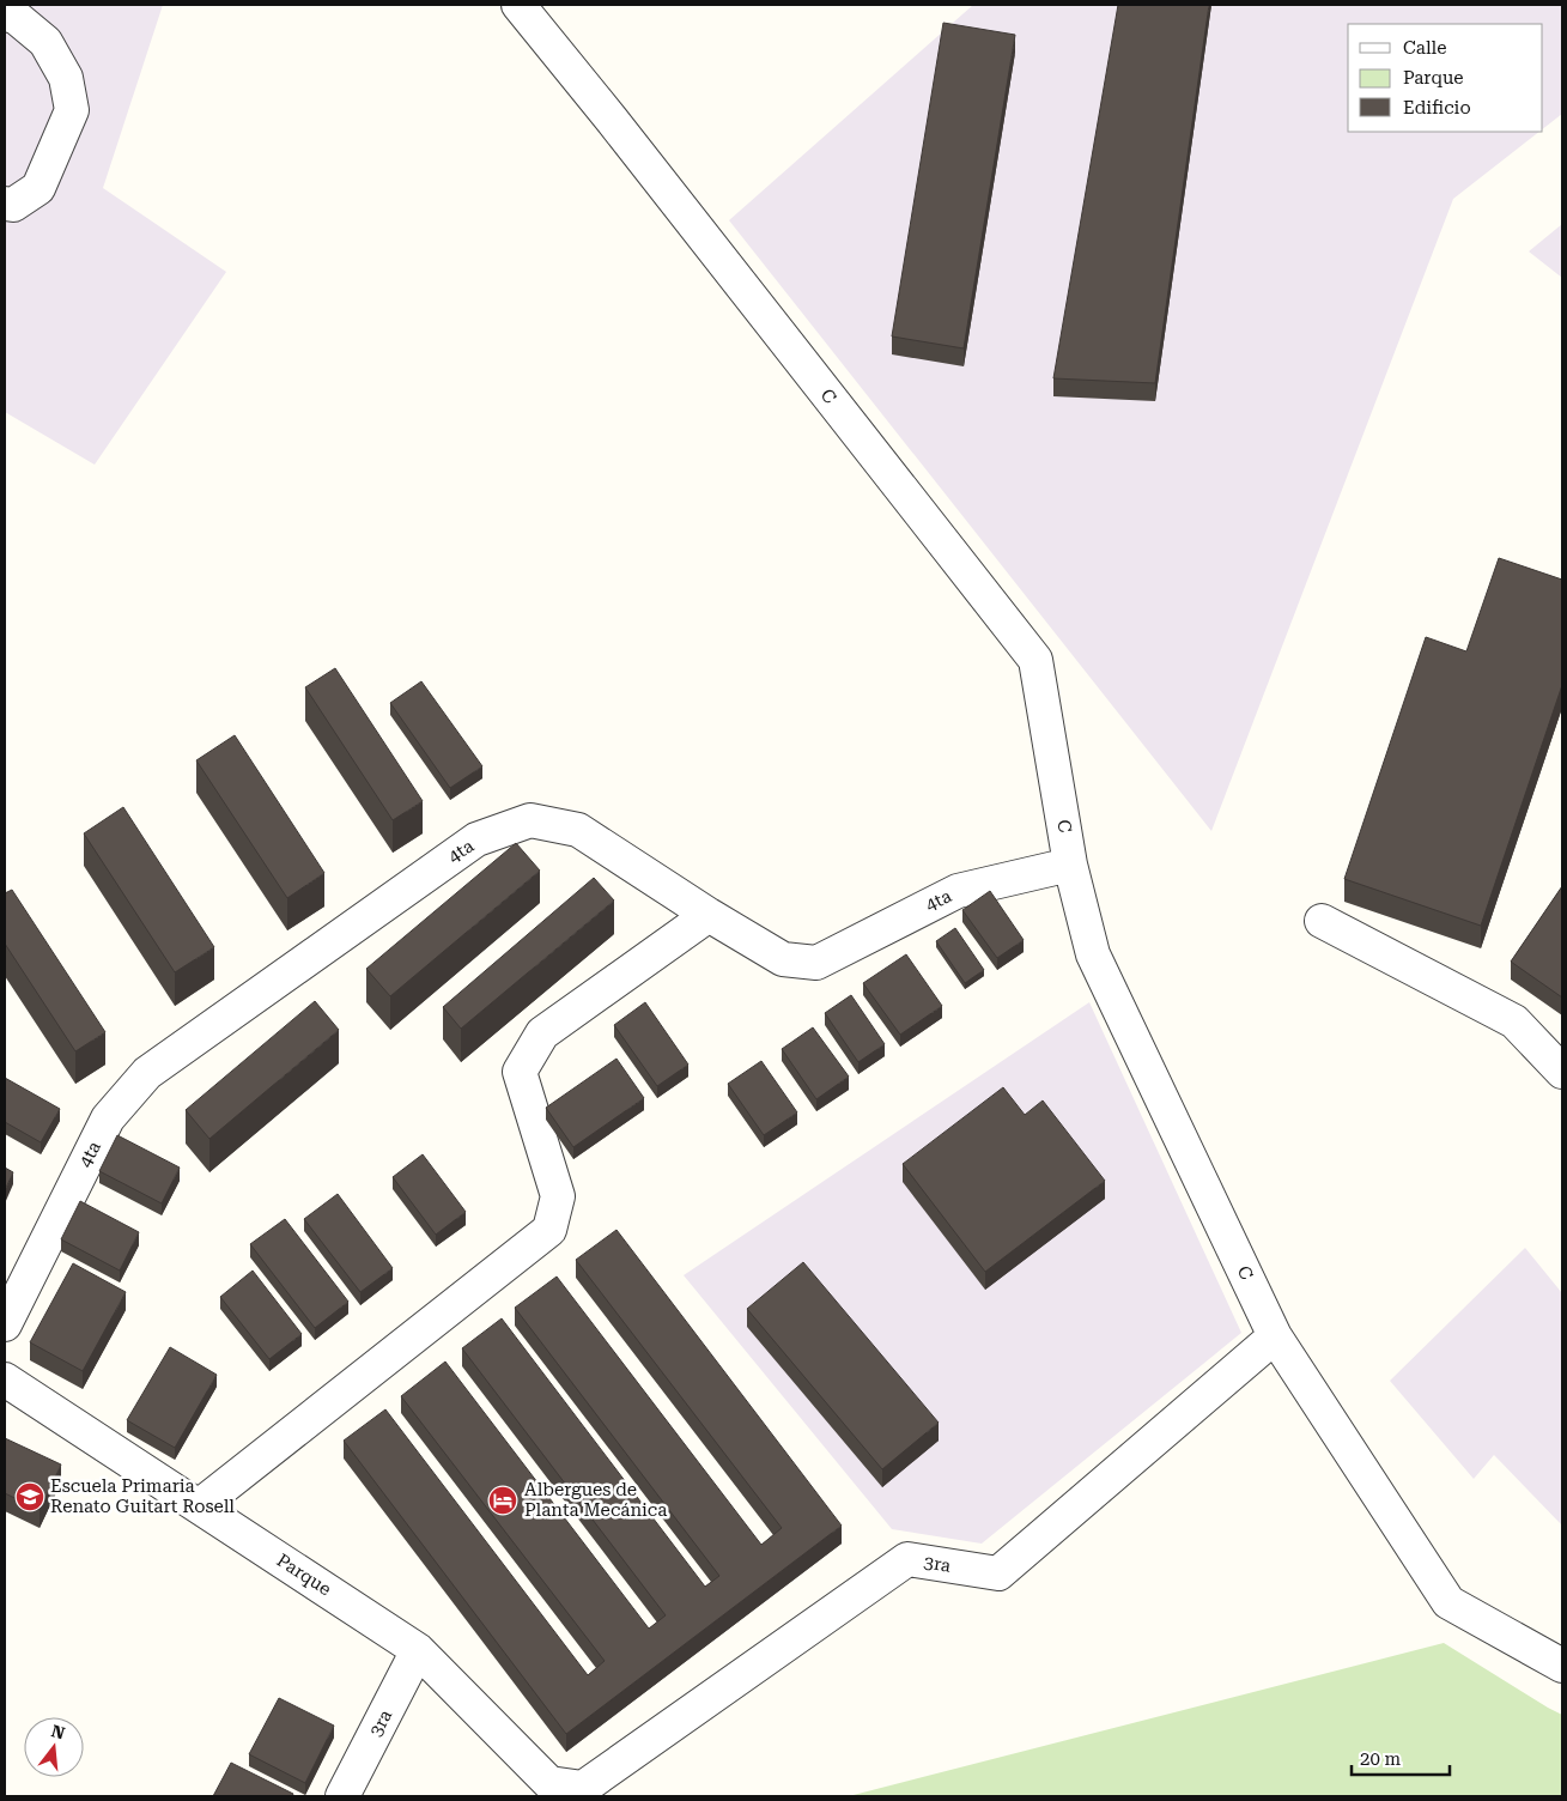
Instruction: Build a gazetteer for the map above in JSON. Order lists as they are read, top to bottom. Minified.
{"streets":{"street":["C","4ta","3ra","Parque"]},"crossings":[["C","4ta"],["C","3ra"],["3ra","Parque"]],"places":{"school or university":["Escuela Primaria Renato Guitart Rosell"],"hotel":["Albergues de Planta Mecánica"]},"legend":["Calle","Parque","Edificio"],"scale_bar":"20 m","north":"top"}
